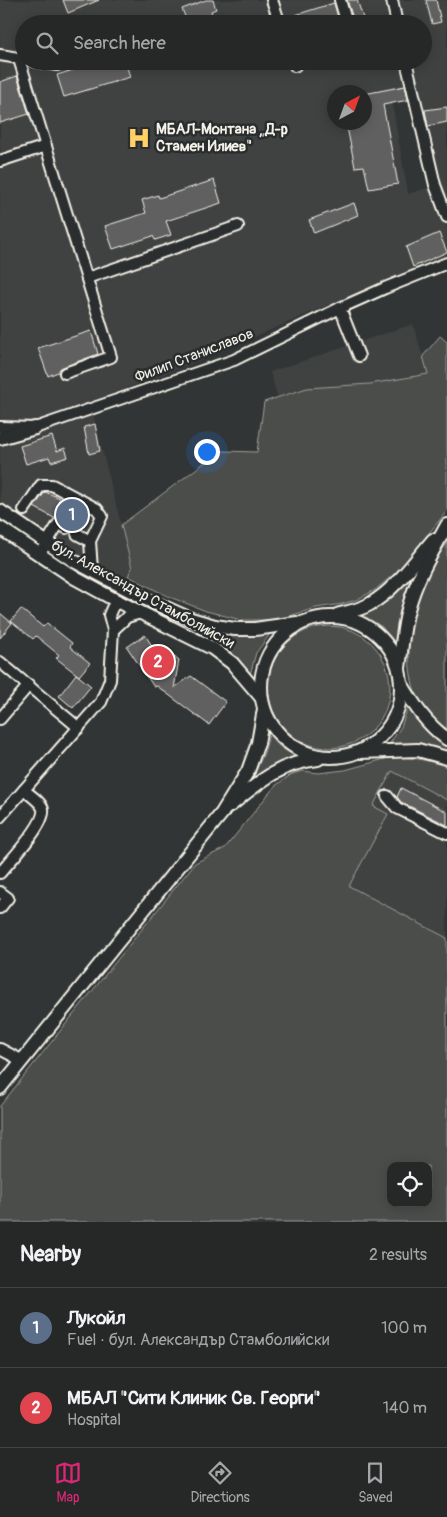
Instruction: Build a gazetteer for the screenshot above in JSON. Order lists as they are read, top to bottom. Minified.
{"streets":{"main road":["бул. Александър Стамболийски"],"street":["Филип Станиславов"]},"places":{"hospital":["МБАЛ-Монтана „Д-р Стамен Илиев\""]},"north":"top right","page":{"search":"Search here","pins":["1","2"],"heading":["Nearby","2 results"],"list":[{"mark":"1","name":"Лукойл","note":"Fuel · бул. Александър Стамболийски","value":"100 m"},{"mark":"2","name":"МБАЛ \"Сити Клиник Св. Георги\"","note":"Hospital","value":"140 m"}],"nav":["Map","Directions","Saved"]}}
